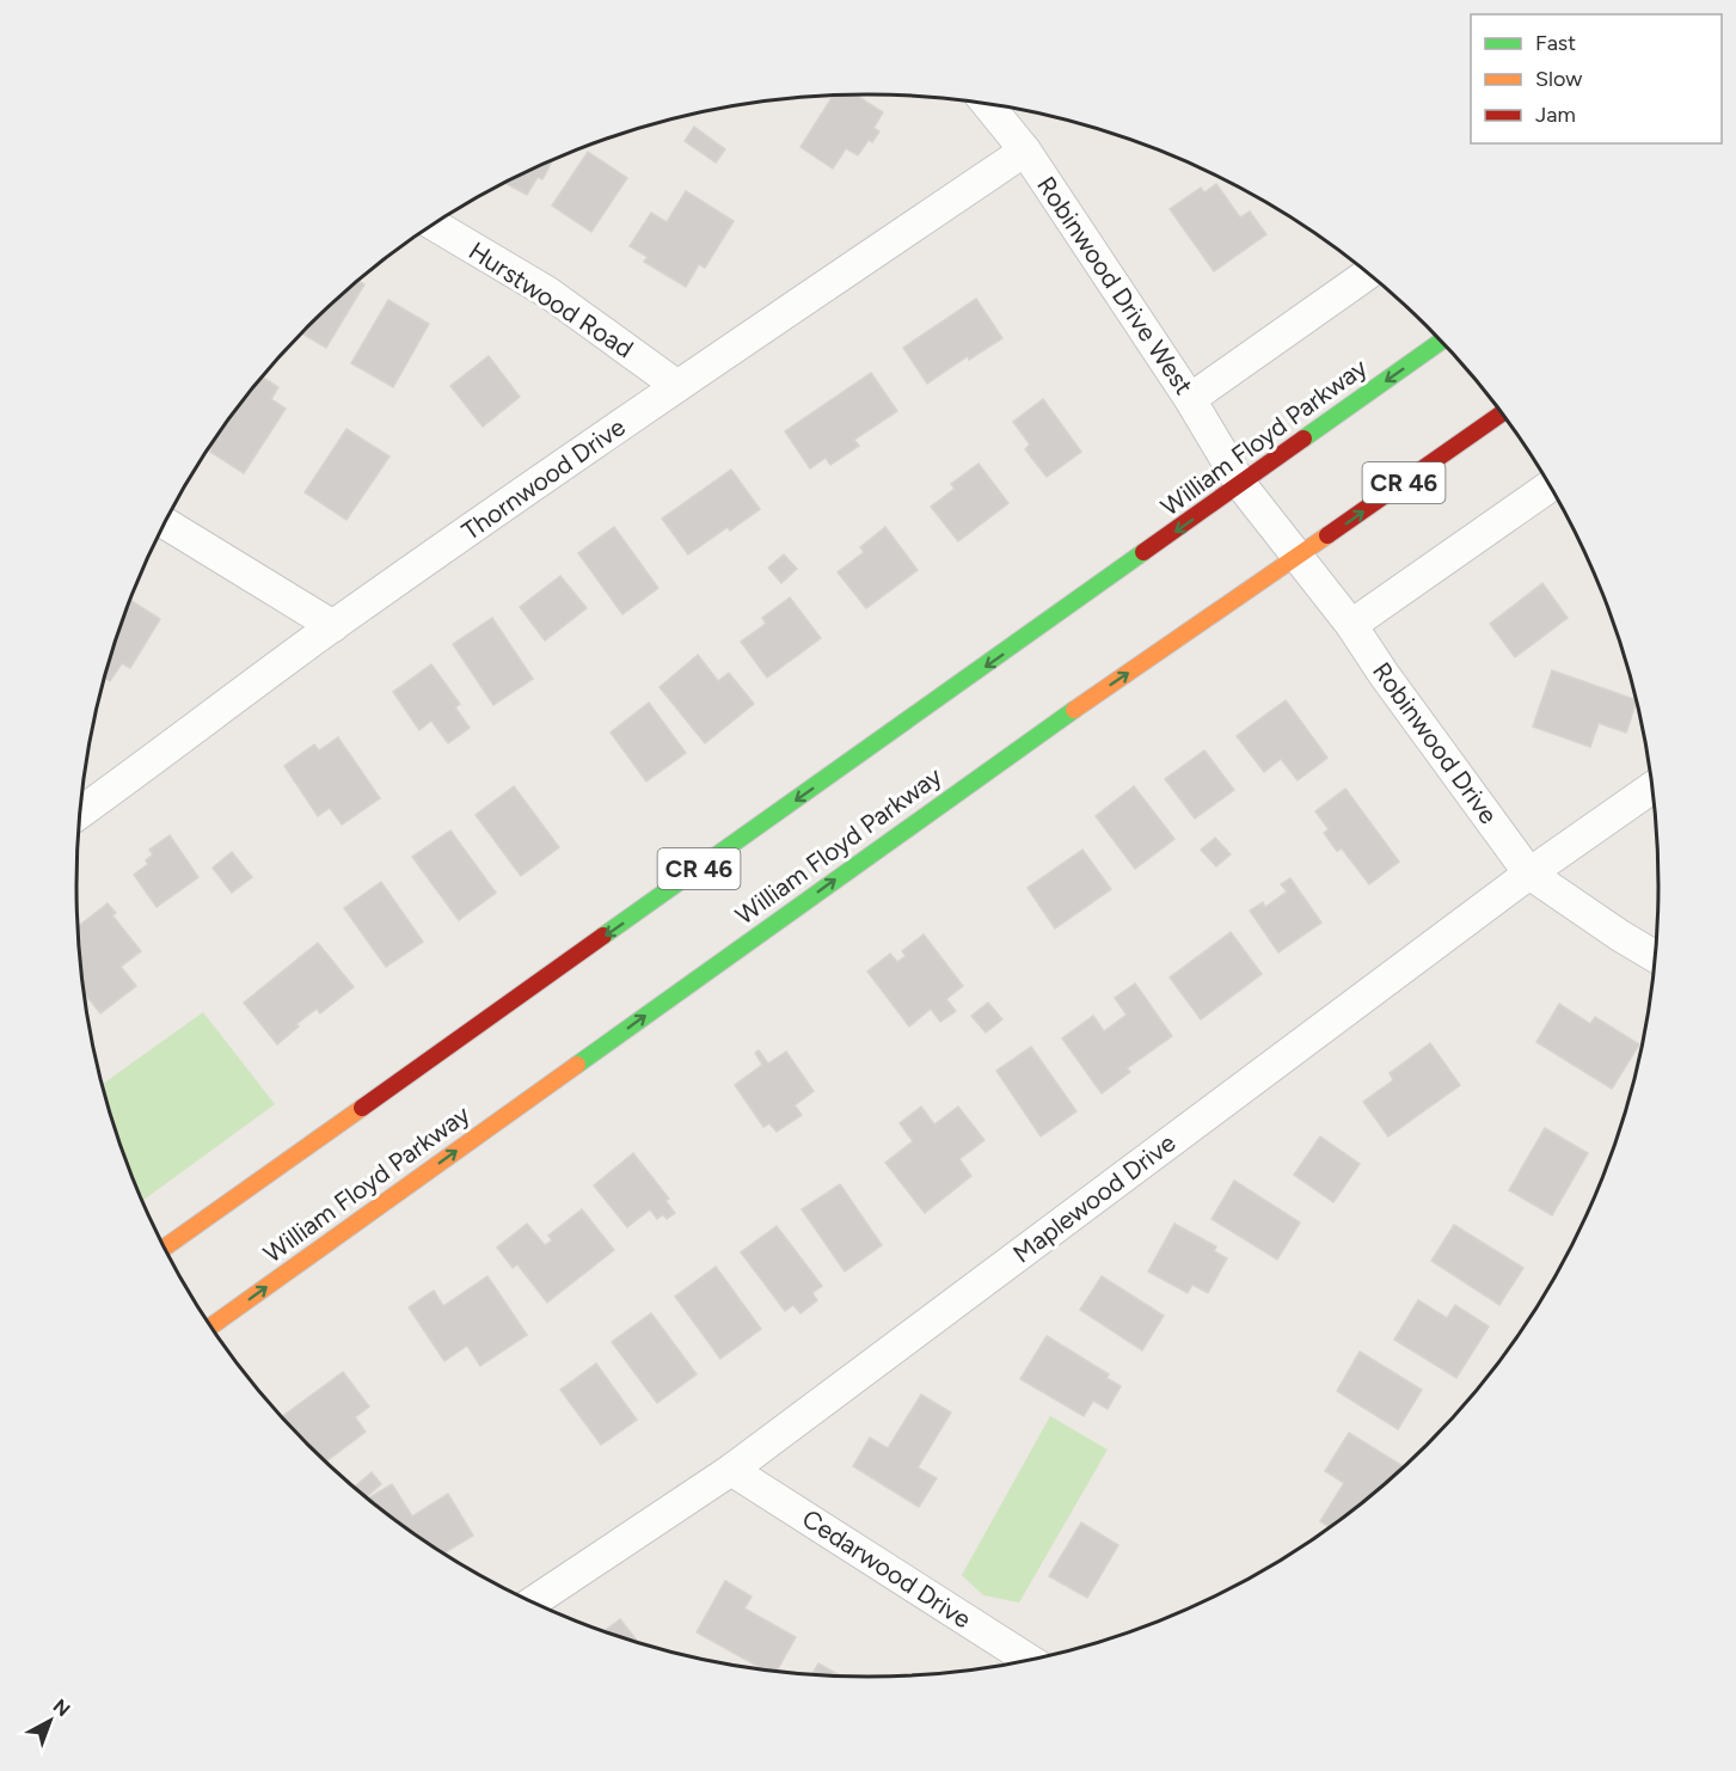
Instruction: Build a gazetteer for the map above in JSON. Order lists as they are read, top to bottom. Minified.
{"streets":{"highway":["William Floyd Parkway","CR 46"],"street":["Robinwood Drive West","Hurstwood Road","Thornwood Drive","Robinwood Drive","Maplewood Drive","Cedarwood Drive"]},"crossings":[["Robinwood Drive West","William Floyd Parkway"],["Robinwood Drive West","Thornwood Drive"],["Robinwood Drive West","Robinwood Drive"],["Hurstwood Road","Thornwood Drive"],["William Floyd Parkway","Robinwood Drive"],["Robinwood Drive","Maplewood Drive"],["Maplewood Drive","Cedarwood Drive"]],"legend":["Fast","Slow","Jam"],"north":"top right"}
